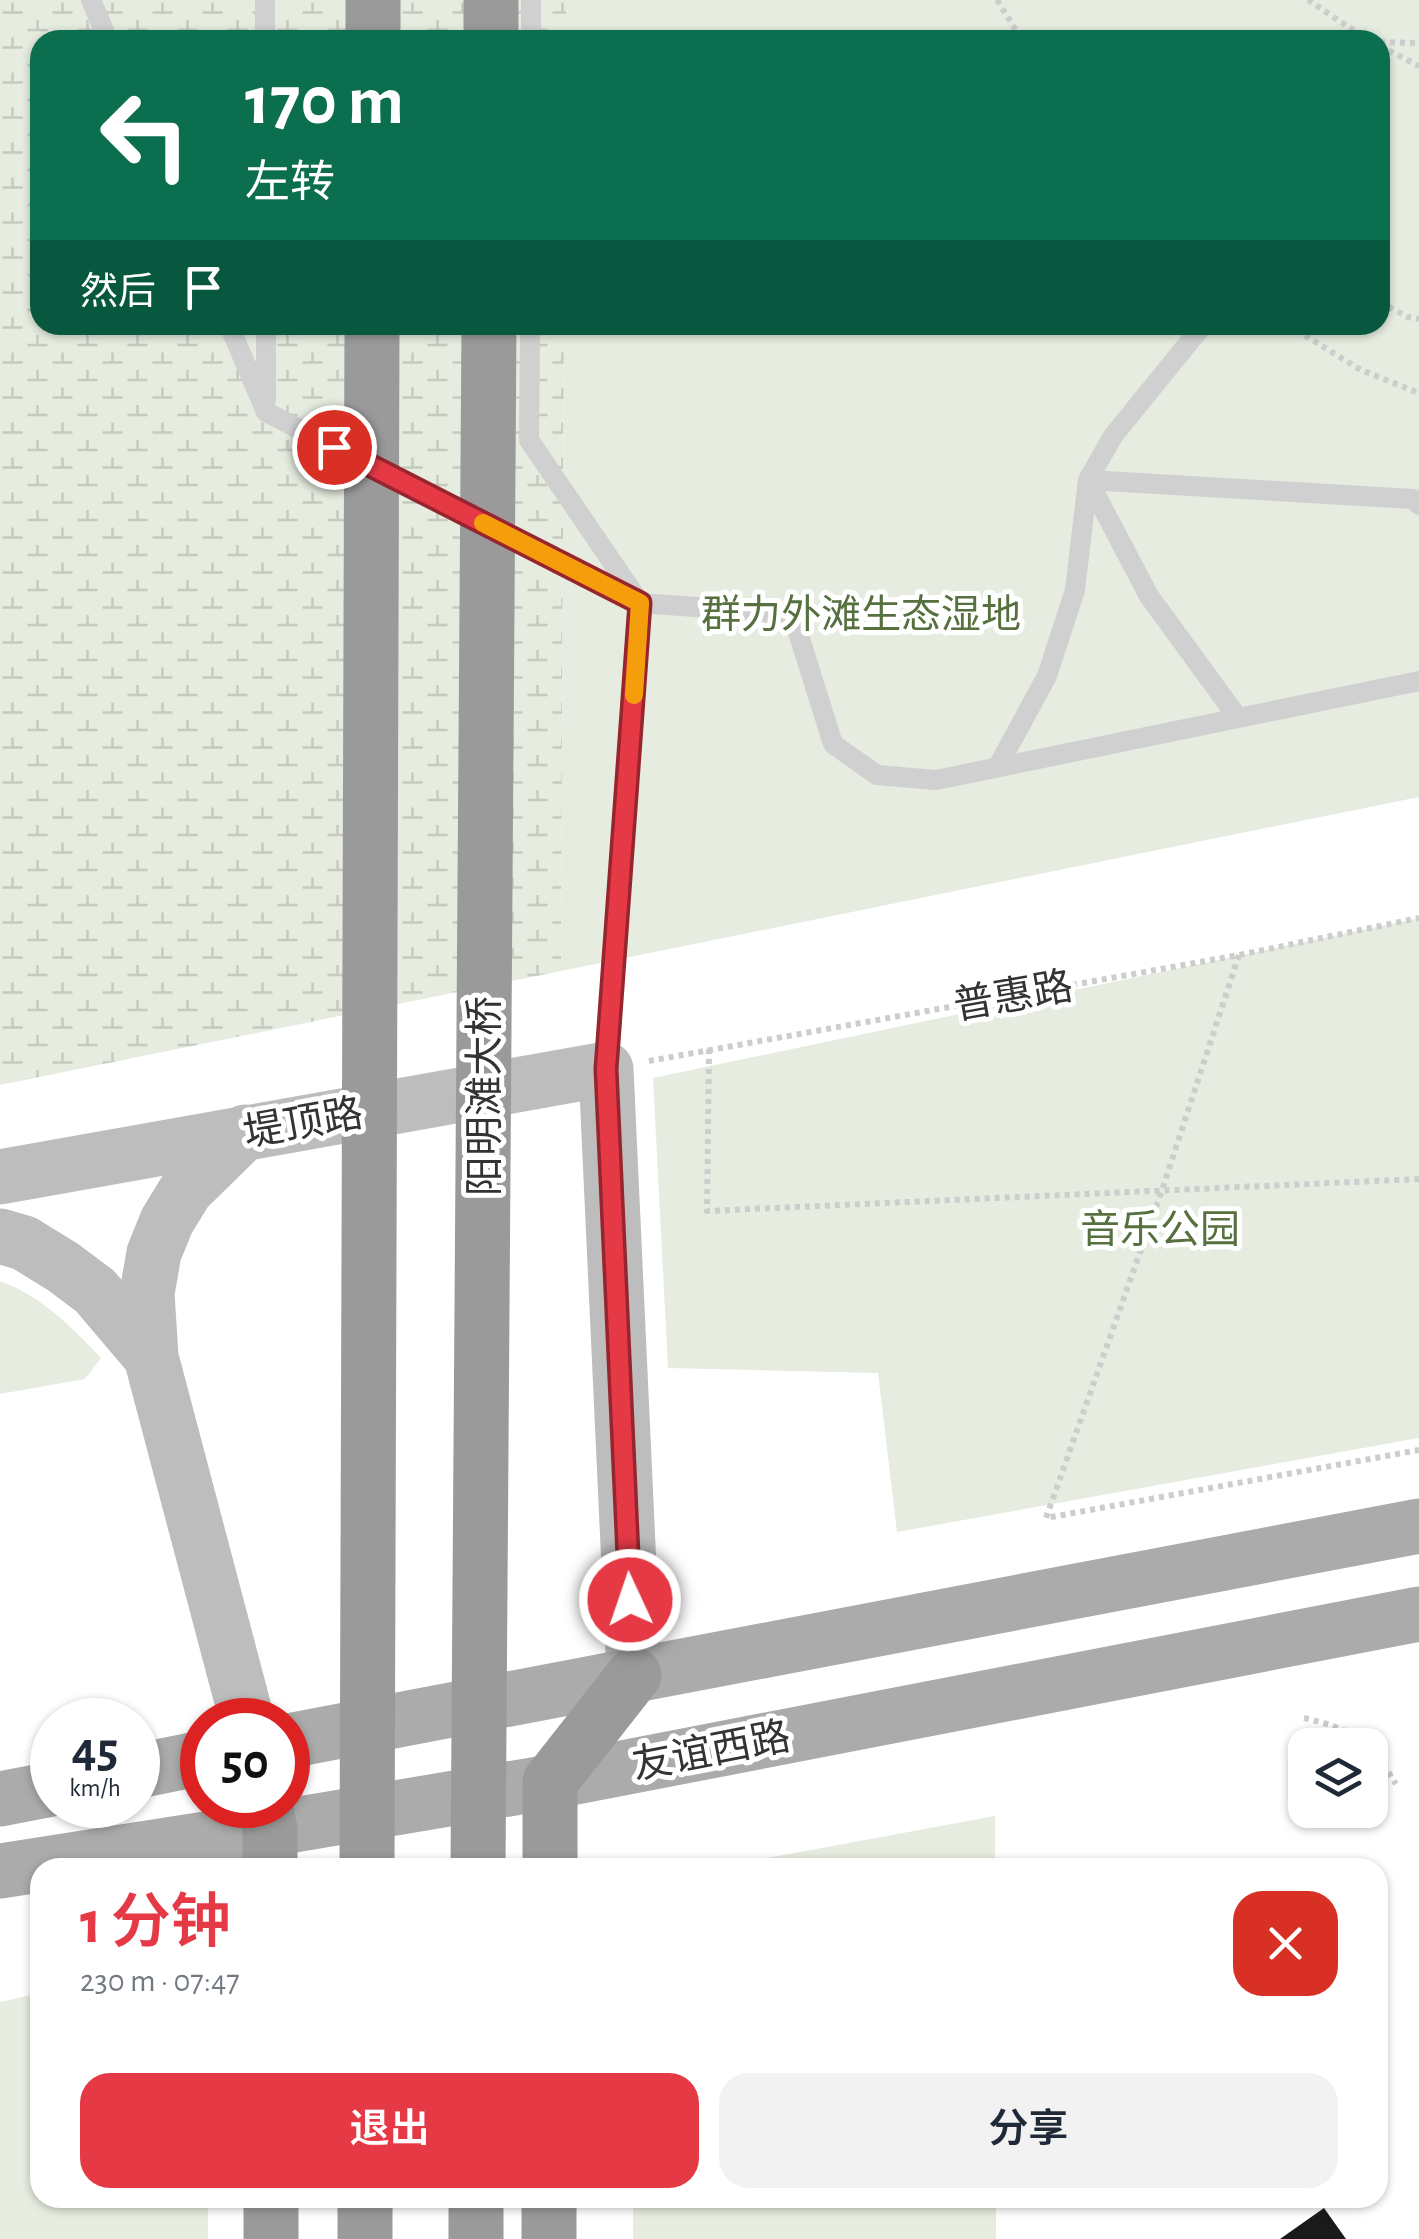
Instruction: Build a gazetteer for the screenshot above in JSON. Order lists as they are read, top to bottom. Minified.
{"streets":{"highway":["阳明滩大桥"],"main road":["堤顶路","友谊西路"],"path":["普惠路"]},"crossings":[["普惠路","堤顶路"]],"parks":["群力外滩生态湿地","音乐公园"],"page":{"turn":["170 m","左转"],"then":"然后","speed":"45 km/h","limit":"50","heading":["1 分钟","230 m · 07:47"],"buttons":["退出","分享"]}}
